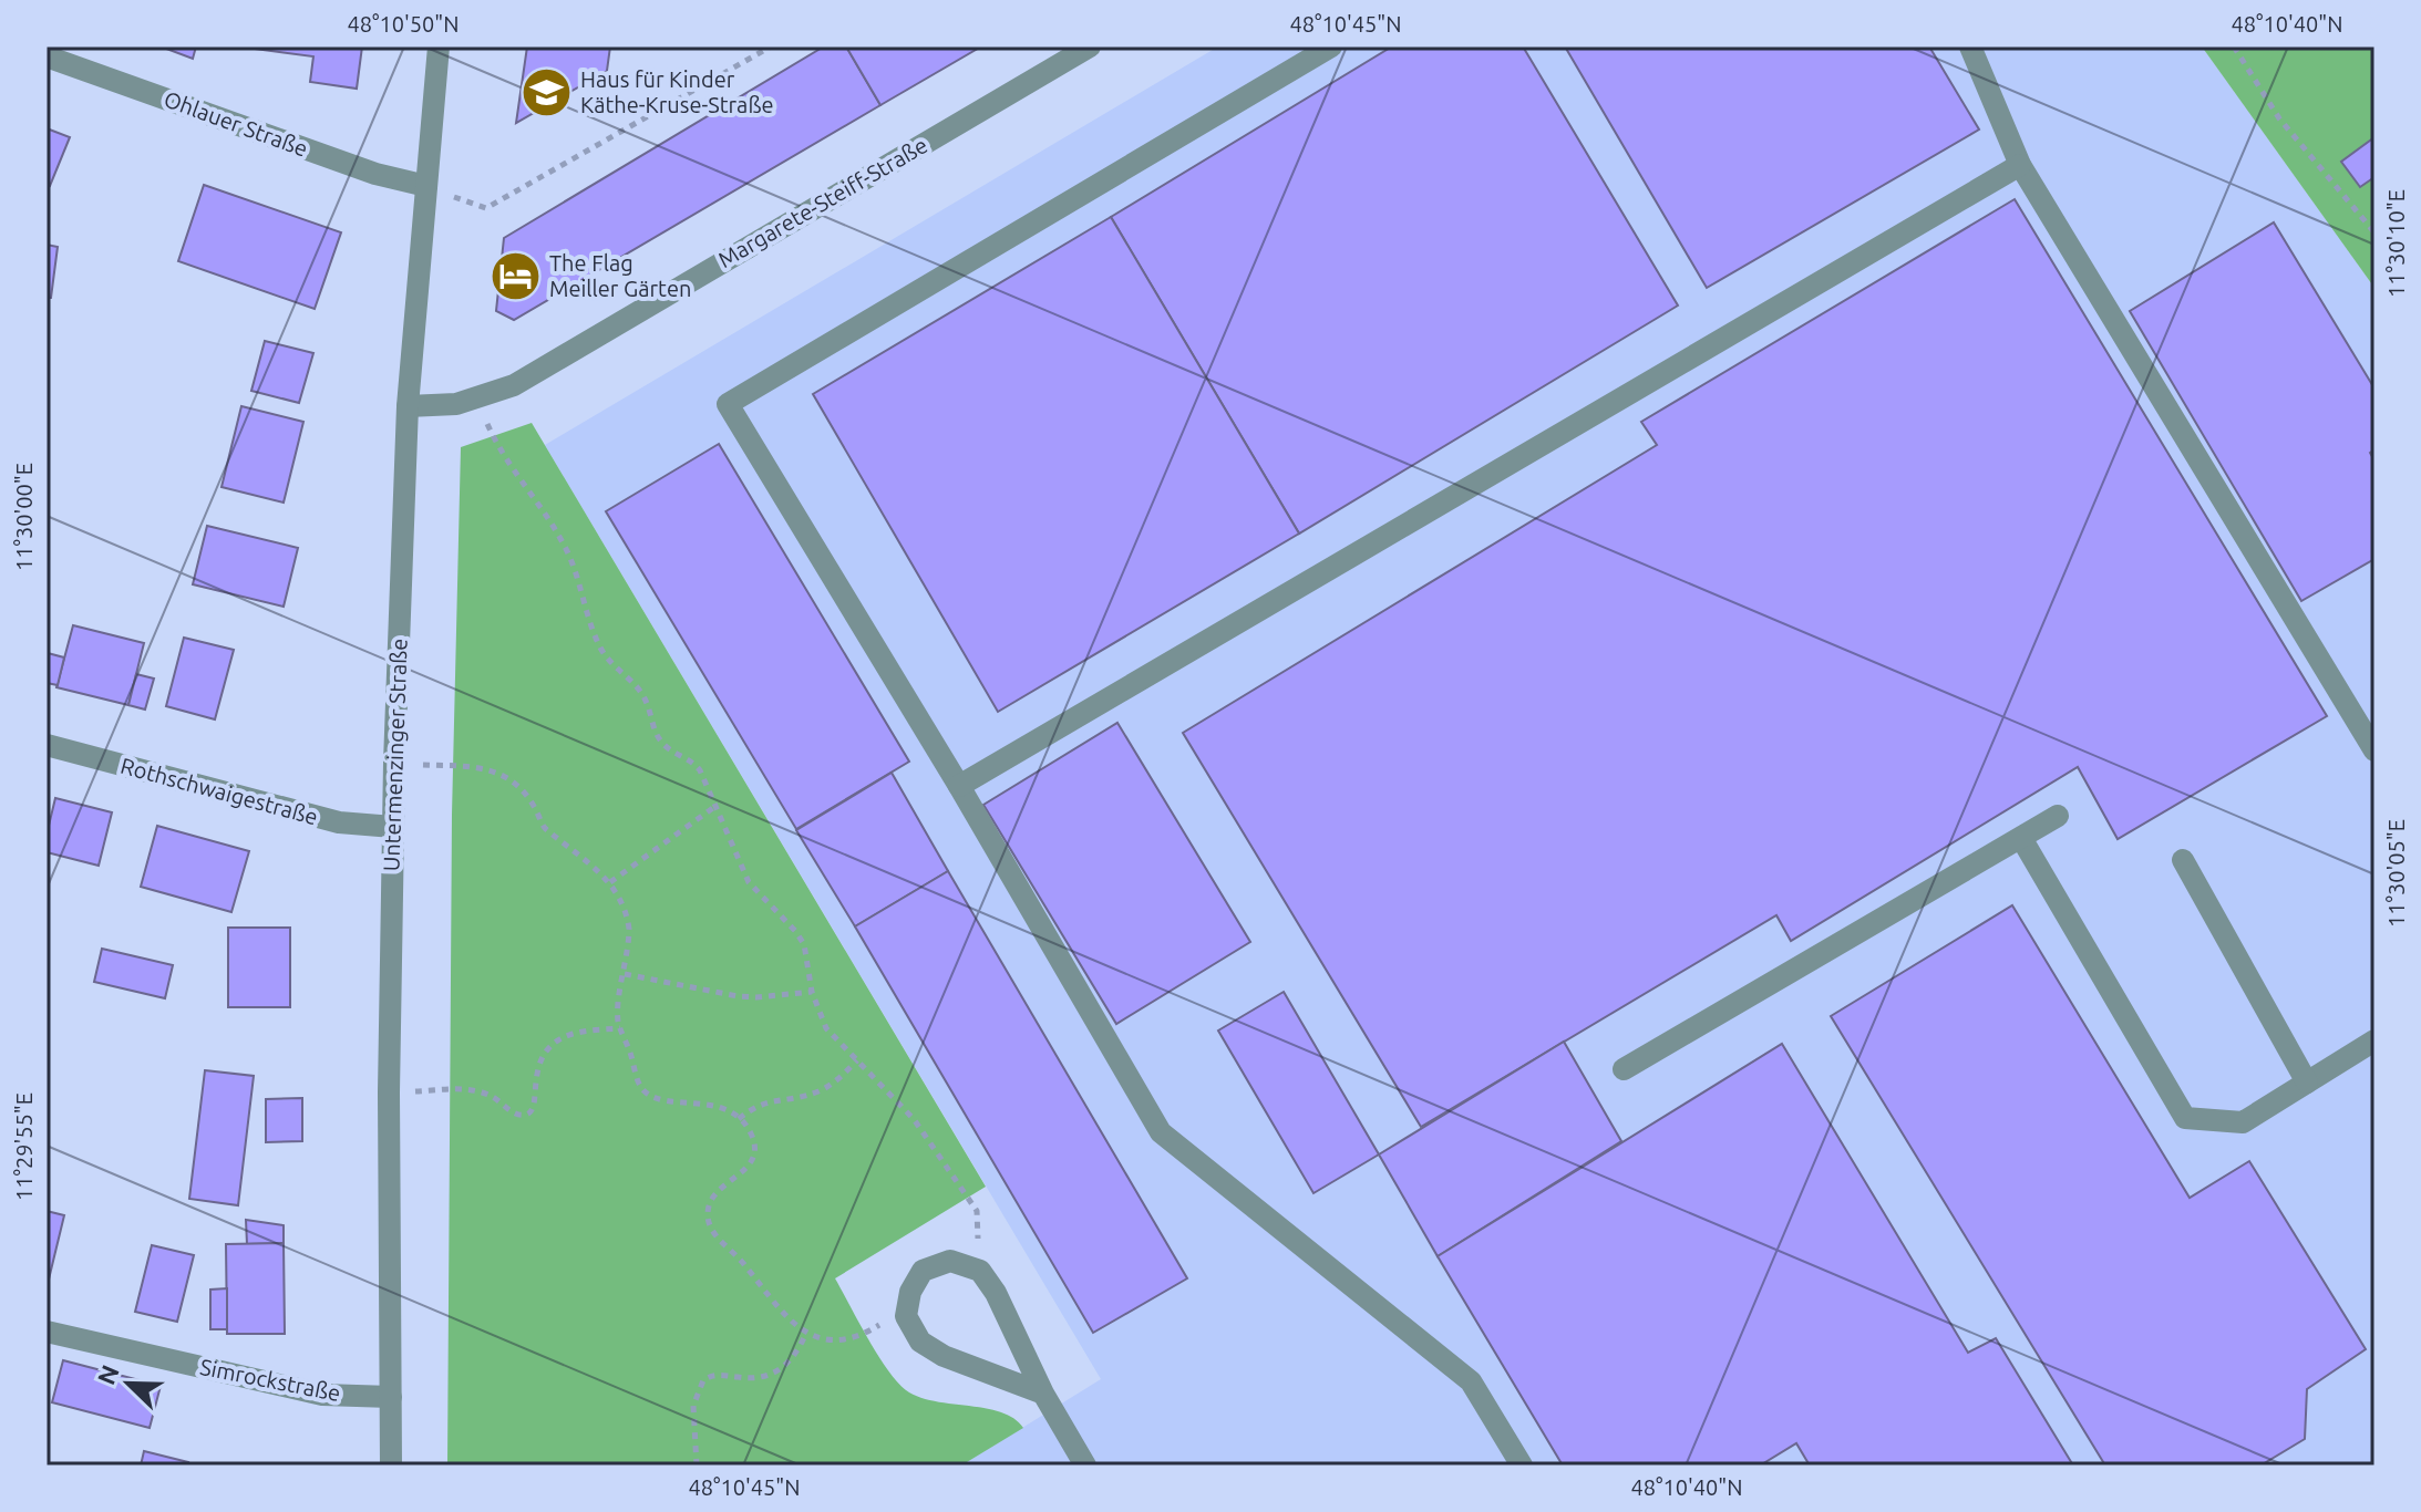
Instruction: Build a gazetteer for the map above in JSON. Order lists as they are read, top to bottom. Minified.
{"streets":{"street":["Ohlauer Straße","Margarete-Steiff-Straße","Untermenzinger Straße","Rothschwaigestraße","Simrockstraße"]},"crossings":[["Ohlauer Straße","Untermenzinger Straße"],["Margarete-Steiff-Straße","Untermenzinger Straße"],["Untermenzinger Straße","Rothschwaigestraße"],["Untermenzinger Straße","Simrockstraße"]],"places":{"school or university":["Haus für Kinder Käthe-Kruse-Straße"],"hotel":["The Flag Meiller Gärten"]},"north":"top left","coordinates":["48°10'50\"N","48°10'45\"N","48°10'40\"N","11°30'10\"E","11°30'00\"E","11°30'05\"E","11°29'55\"E"]}
